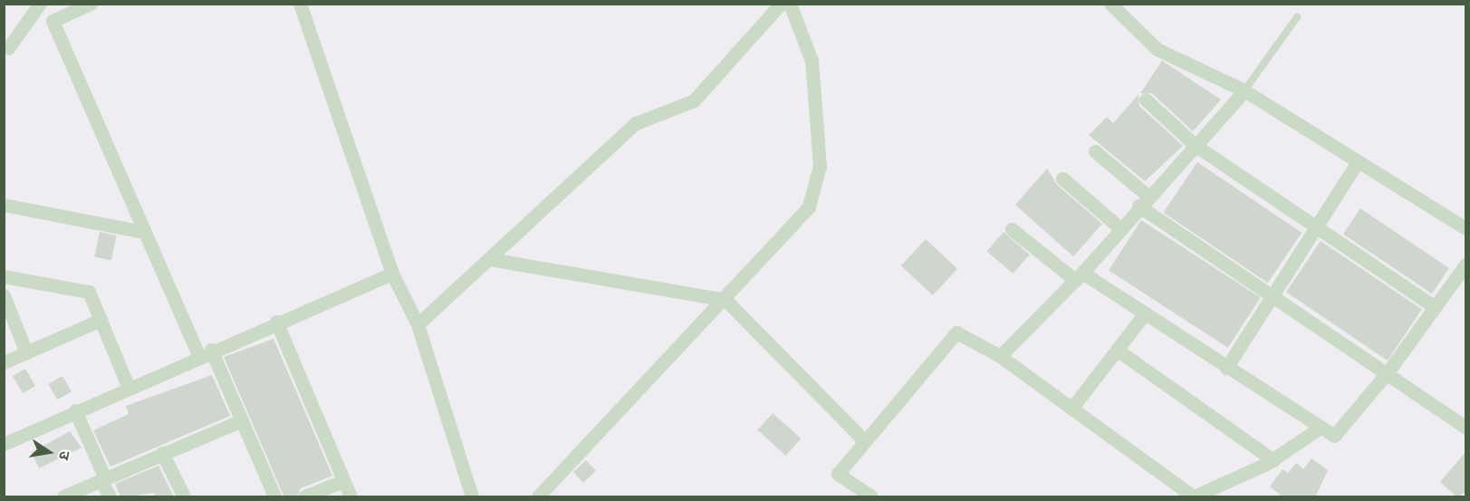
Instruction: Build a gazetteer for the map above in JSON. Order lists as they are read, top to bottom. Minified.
{"north":"right"}
